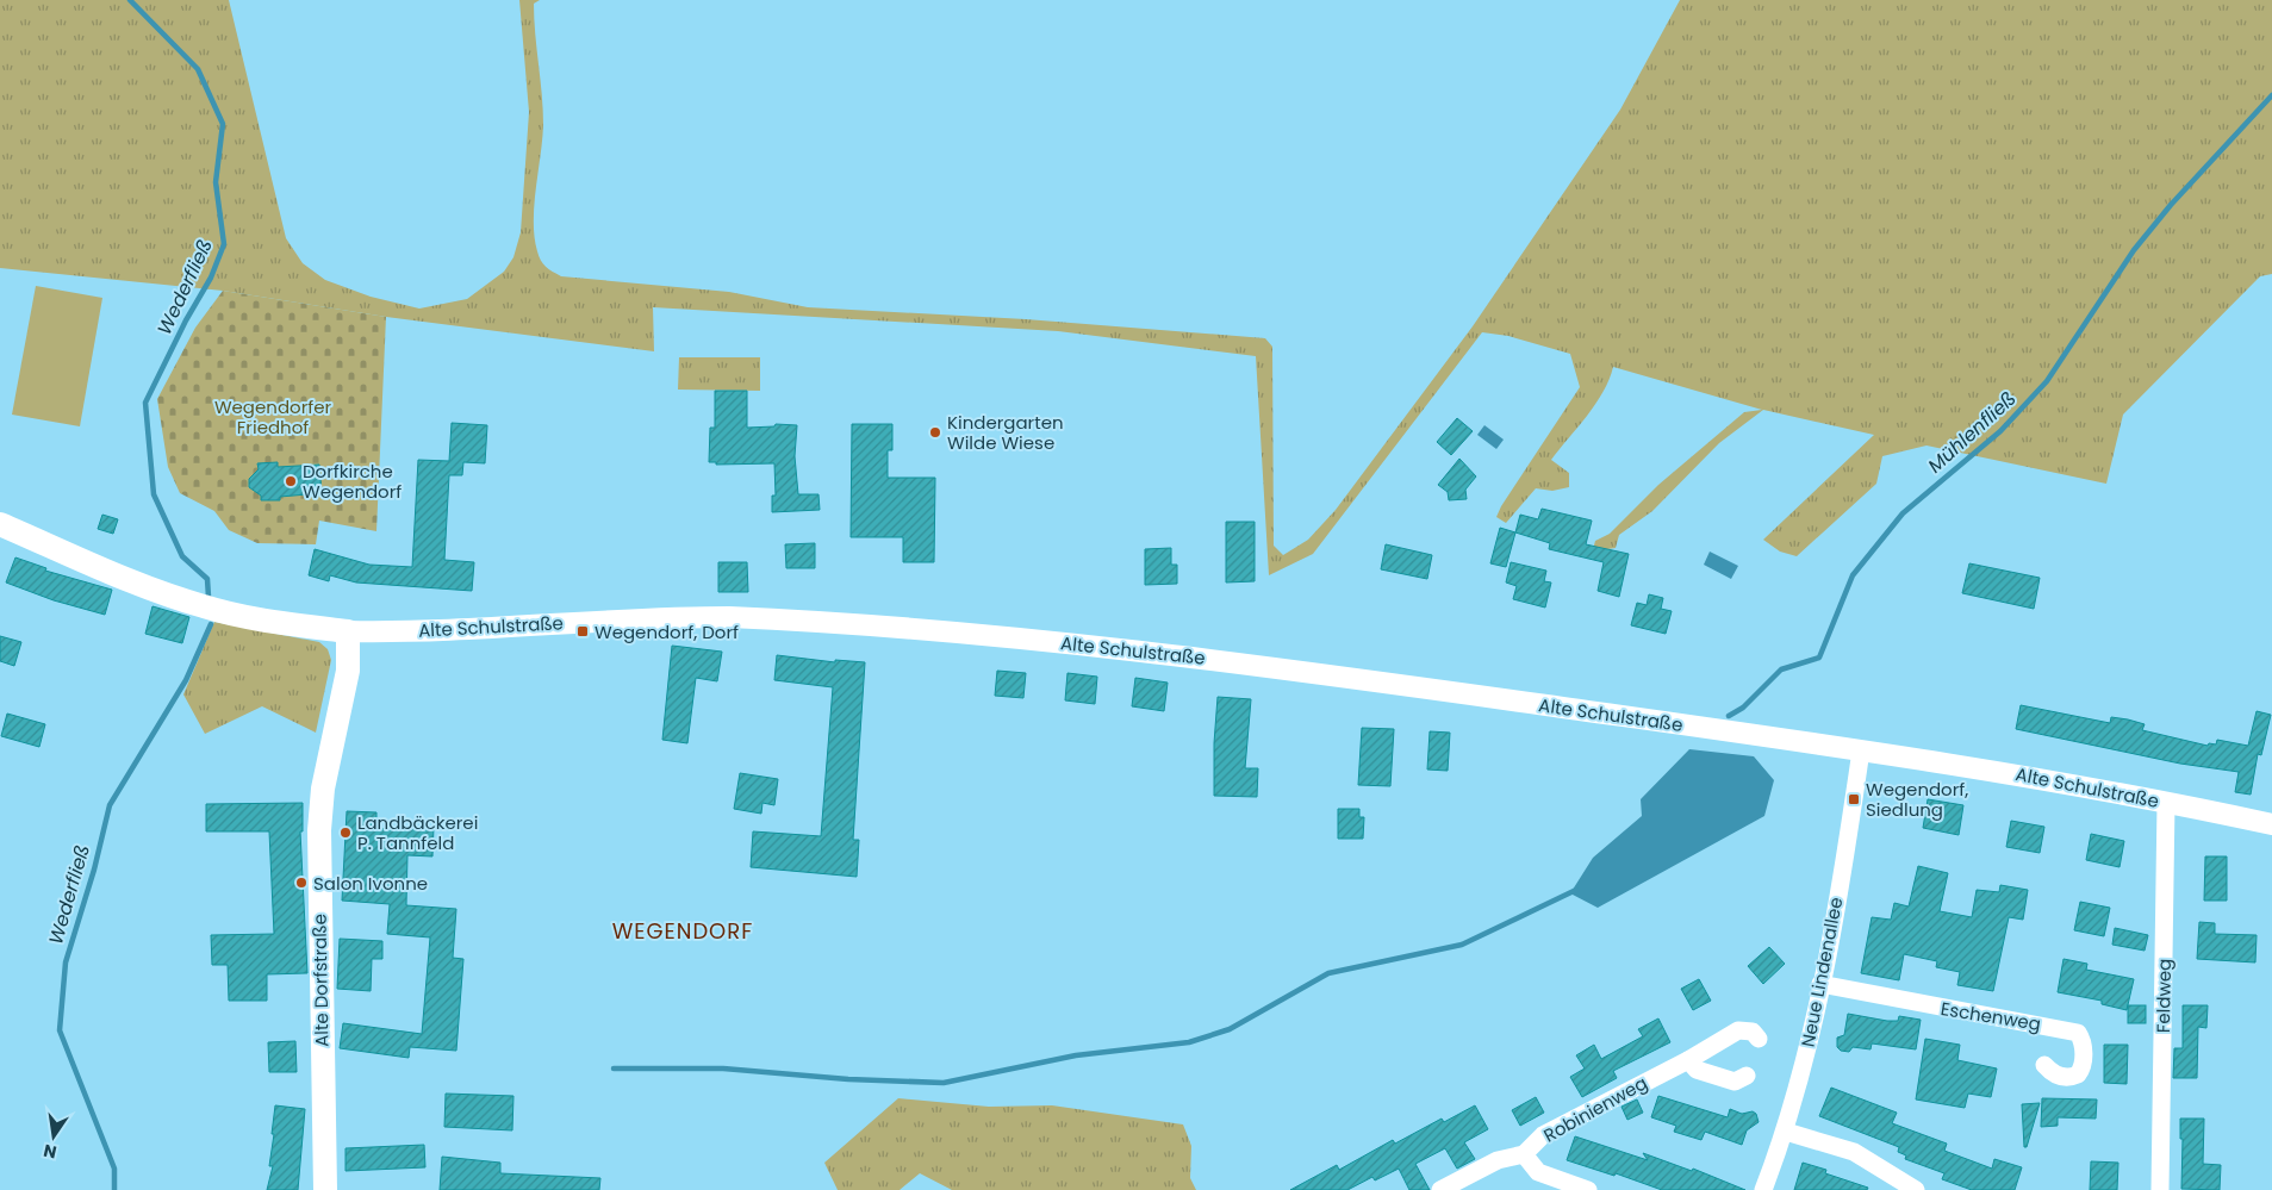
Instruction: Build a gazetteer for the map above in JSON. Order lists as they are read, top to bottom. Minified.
{"streets":{"main road":["Alte Schulstraße","Alte Dorfstraße"],"street":["Neue Lindenallee","Feldweg","Eschenweg","Robinienweg"]},"crossings":[["Alte Schulstraße","Neue Lindenallee"],["Alte Schulstraße","Alte Dorfstraße"],["Alte Schulstraße","Feldweg"],["Neue Lindenallee","Eschenweg"]],"districts":["WEGENDORF"],"water":["Wederfließ","Mühlenfließ"],"parks":["Wegendorfer Friedhof"],"places":{"other":["Kindergarten Wilde Wiese","Dorfkirche Wegendorf","Landbäckerei P. Tannfeld","Salon Ivonne"],"transit":["Wegendorf, Dorf","Wegendorf, Siedlung"]},"north":"bottom"}
